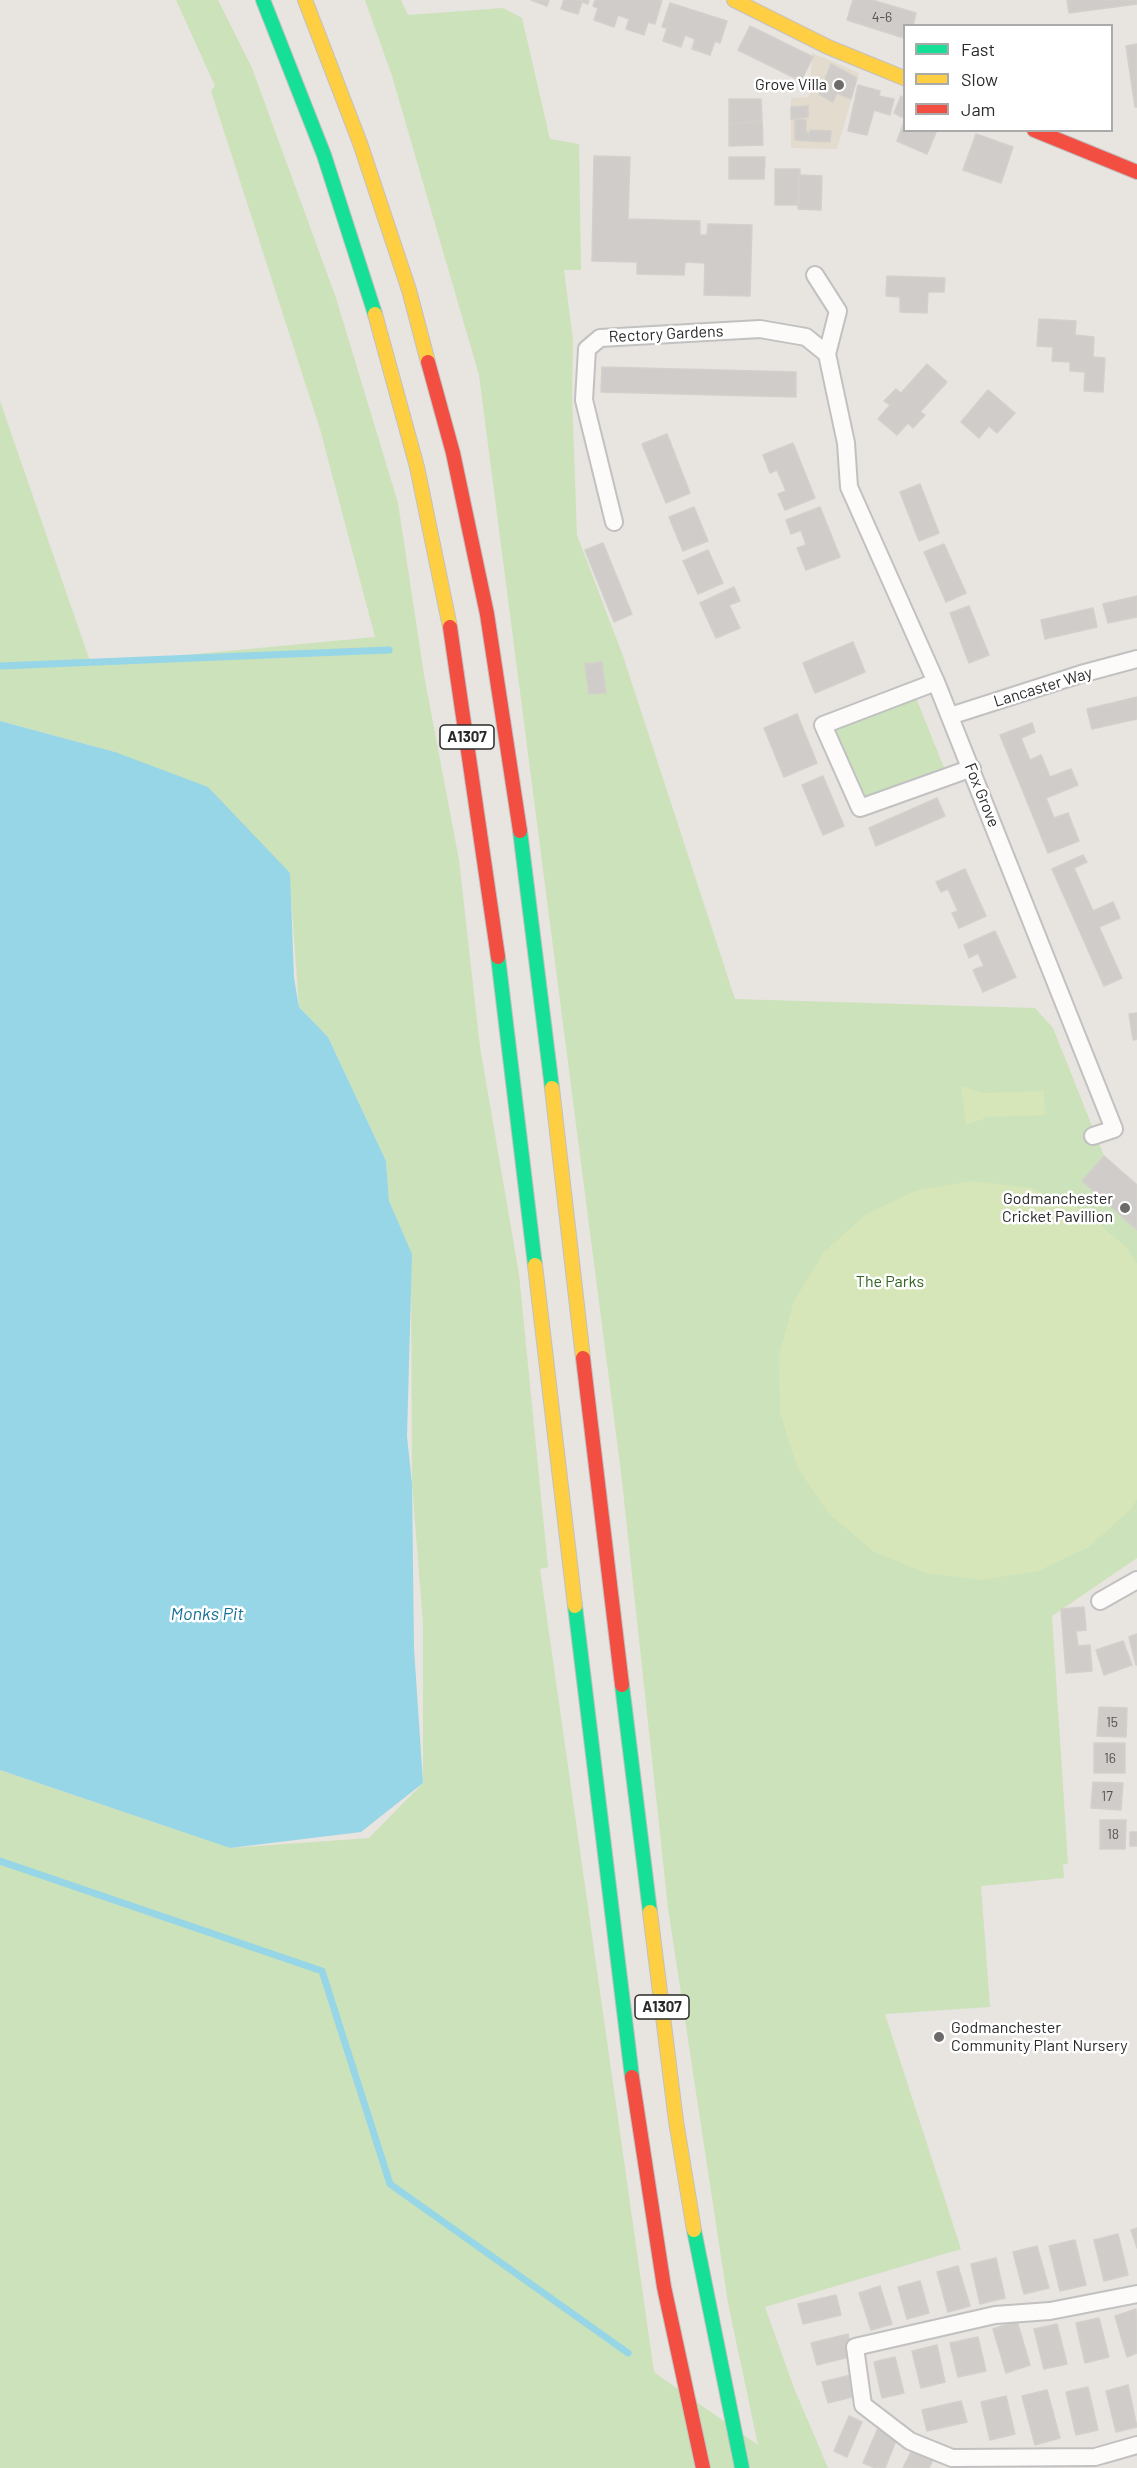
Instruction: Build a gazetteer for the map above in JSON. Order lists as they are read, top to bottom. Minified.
{"streets":{"main road":["A1307"],"street":["Rectory Gardens","Lancaster Way","Fox Grove"]},"crossings":[["Rectory Gardens","Fox Grove"],["Lancaster Way","Fox Grove"]],"water":["Monks Pit"],"parks":["The Parks"],"places":["Grove Villa","Godmanchester Cricket Pavillion","Godmanchester Community Plant Nursery"],"house_numbers":["4-6","15","16","17","18"],"legend":["Fast","Slow","Jam"]}
